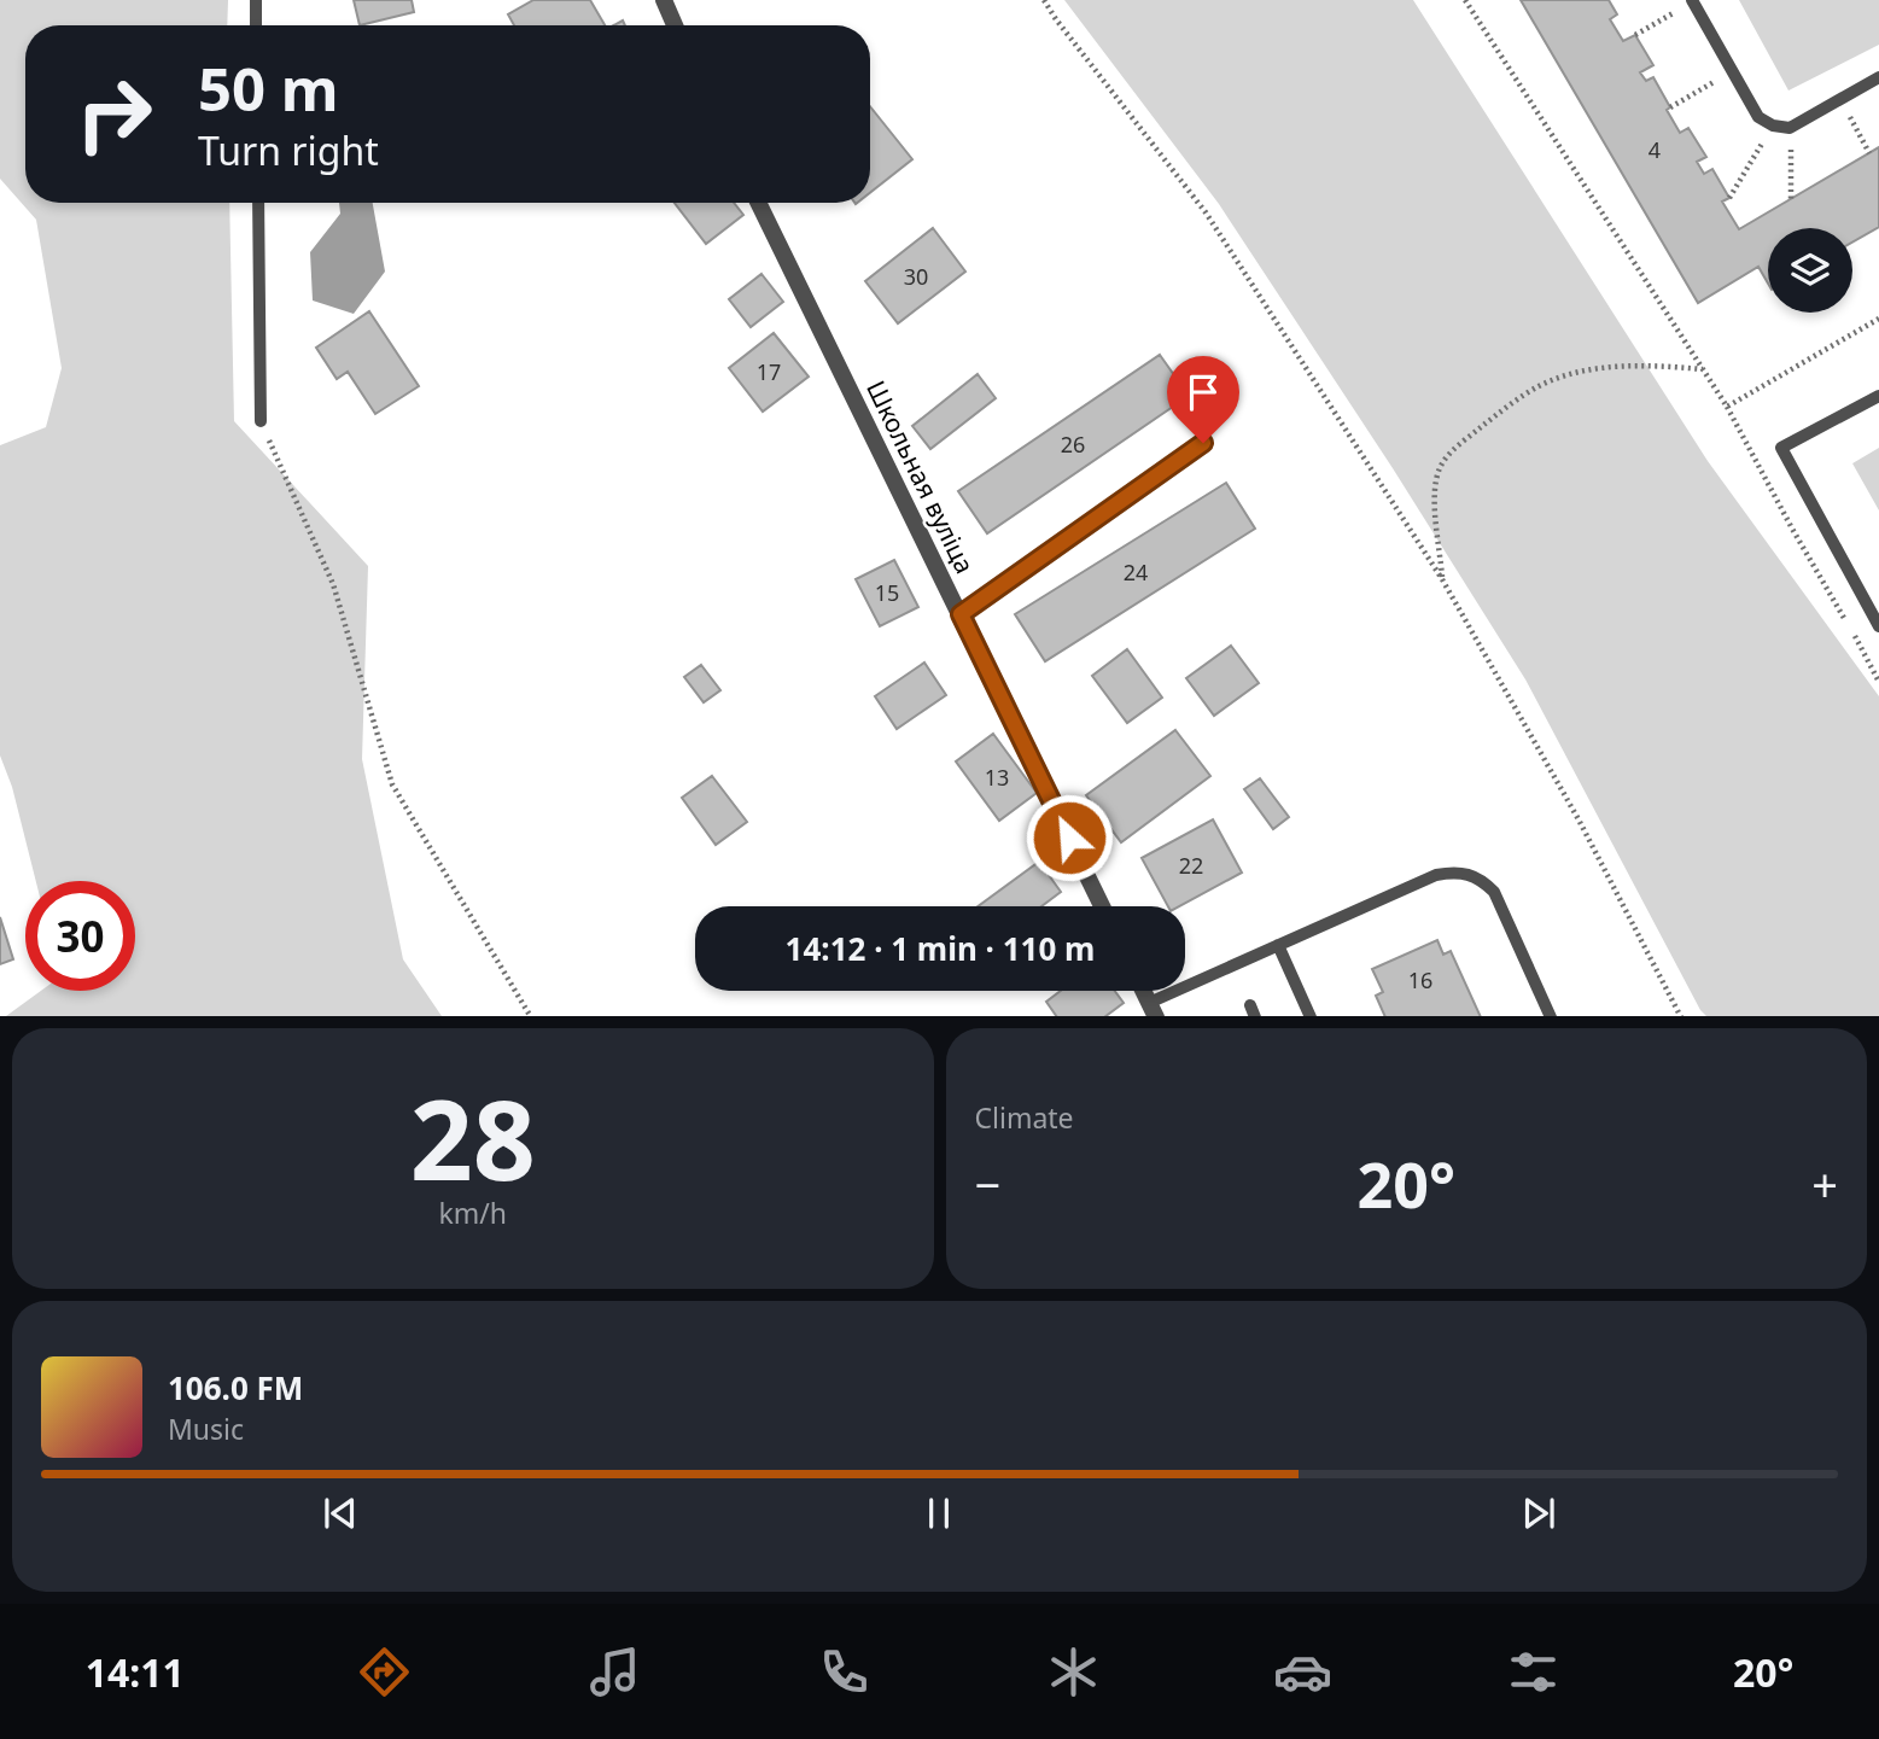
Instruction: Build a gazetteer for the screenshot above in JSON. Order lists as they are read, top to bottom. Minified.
{"streets":{"street":["Школьная вуліца"]},"house_numbers":["4","30","17","26","24","15","13","22","16"],"page":{"turn":["50 m","Turn right"],"limit":"30","trip":"14:12 · 1 min · 110 m","tile":[["28","km/h"],"Climate"],"heat":["−","20°","+"],"song":["106.0 FM","Music"],"tabs":["14:11","20°"]}}
